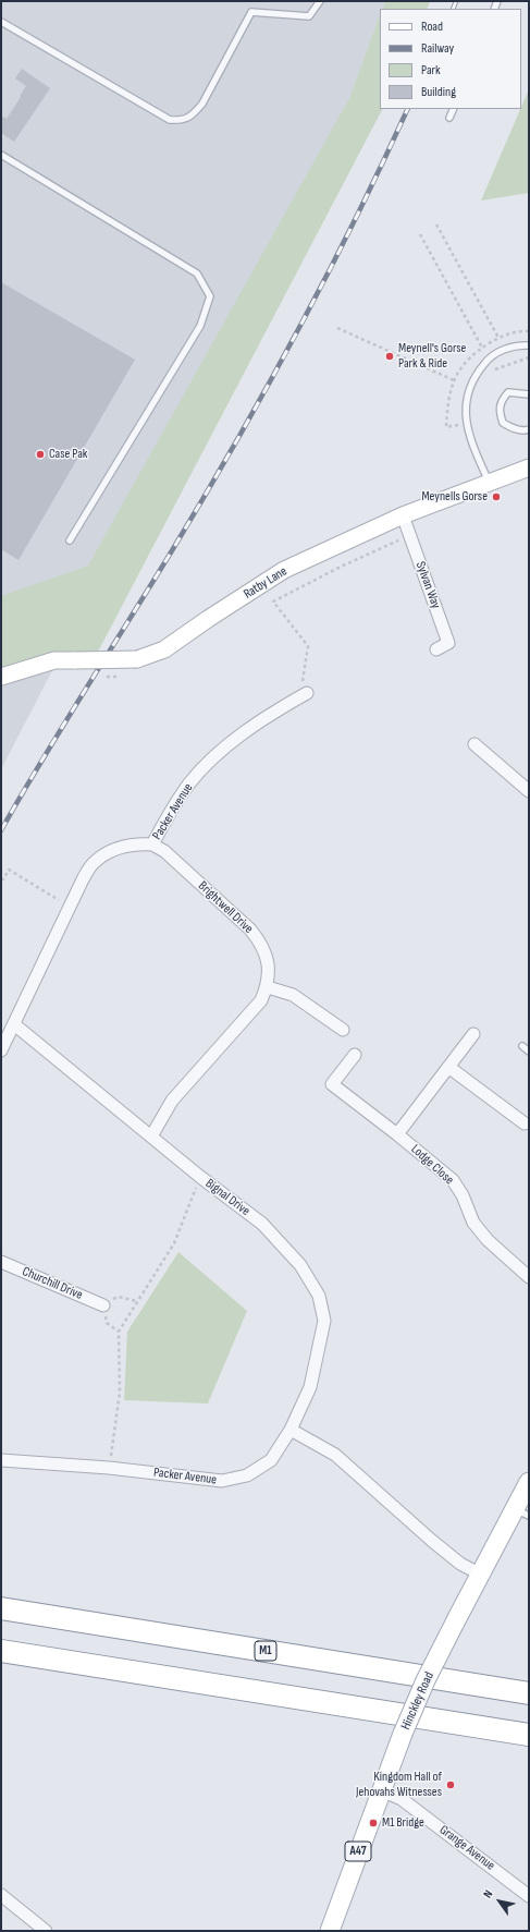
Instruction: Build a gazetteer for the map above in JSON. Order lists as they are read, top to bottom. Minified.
{"streets":{"highway":["M1"],"main road":["Ratby Lane","Hinckley Road","A47"],"street":["Sylvan Way","Packer Avenue","Brightwell Drive","Lodge Close","Bignal Drive","Churchill Drive","Grange Avenue"]},"crossings":[["Ratby Lane","Sylvan Way"],["Packer Avenue","Brightwell Drive"],["Packer Avenue","Bignal Drive"],["Brightwell Drive","Bignal Drive"],["Hinckley Road","Grange Avenue"]],"places":["Meynell's Gorse Park & Ride","Case Pak","Meynells Gorse","Kingdom Hall of Jehovahs Witnesses","M1 Bridge"],"legend":["Road","Railway","Park","Building"],"north":"top left"}
